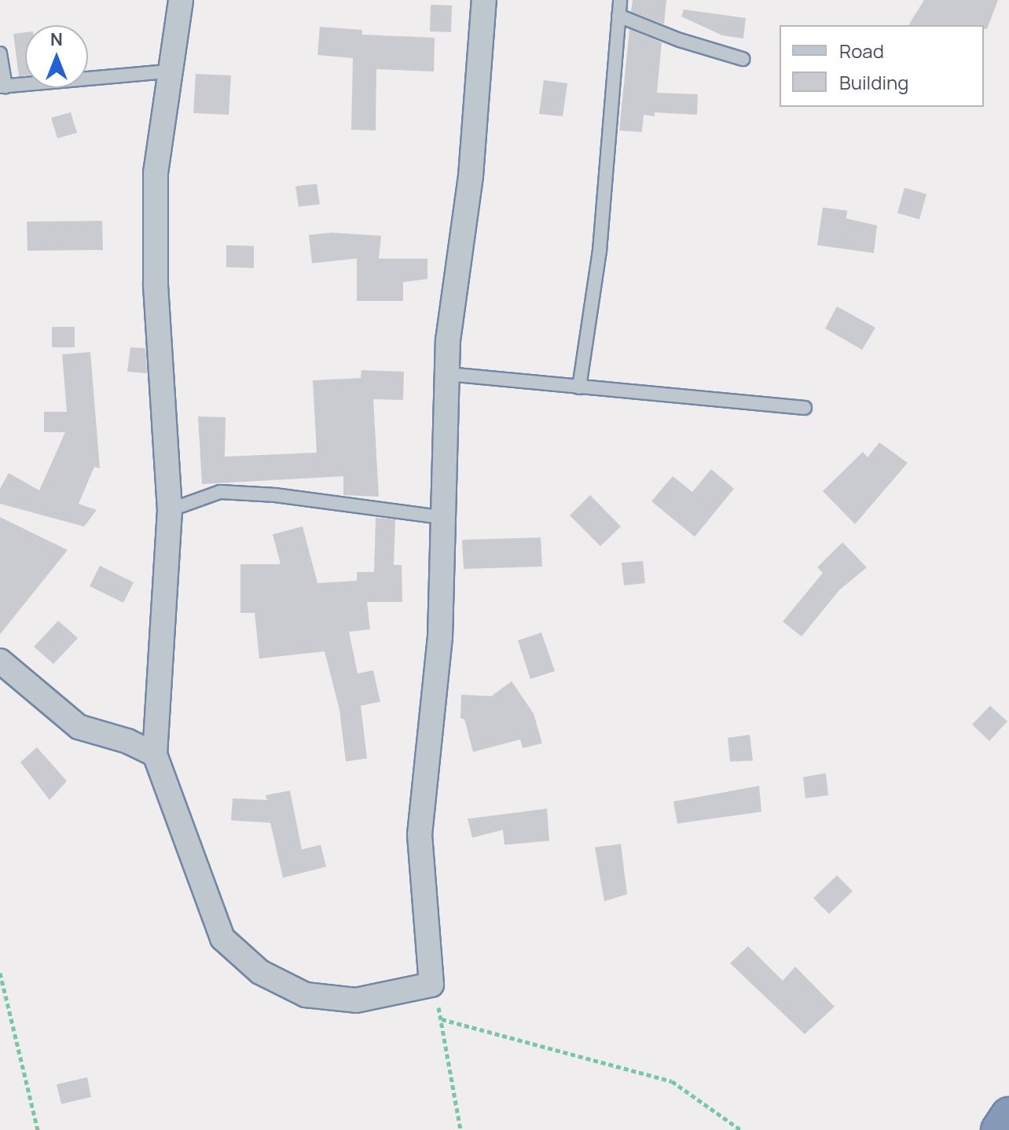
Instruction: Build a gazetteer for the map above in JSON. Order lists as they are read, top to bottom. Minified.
{"legend":["Road","Building"],"north":"top"}
